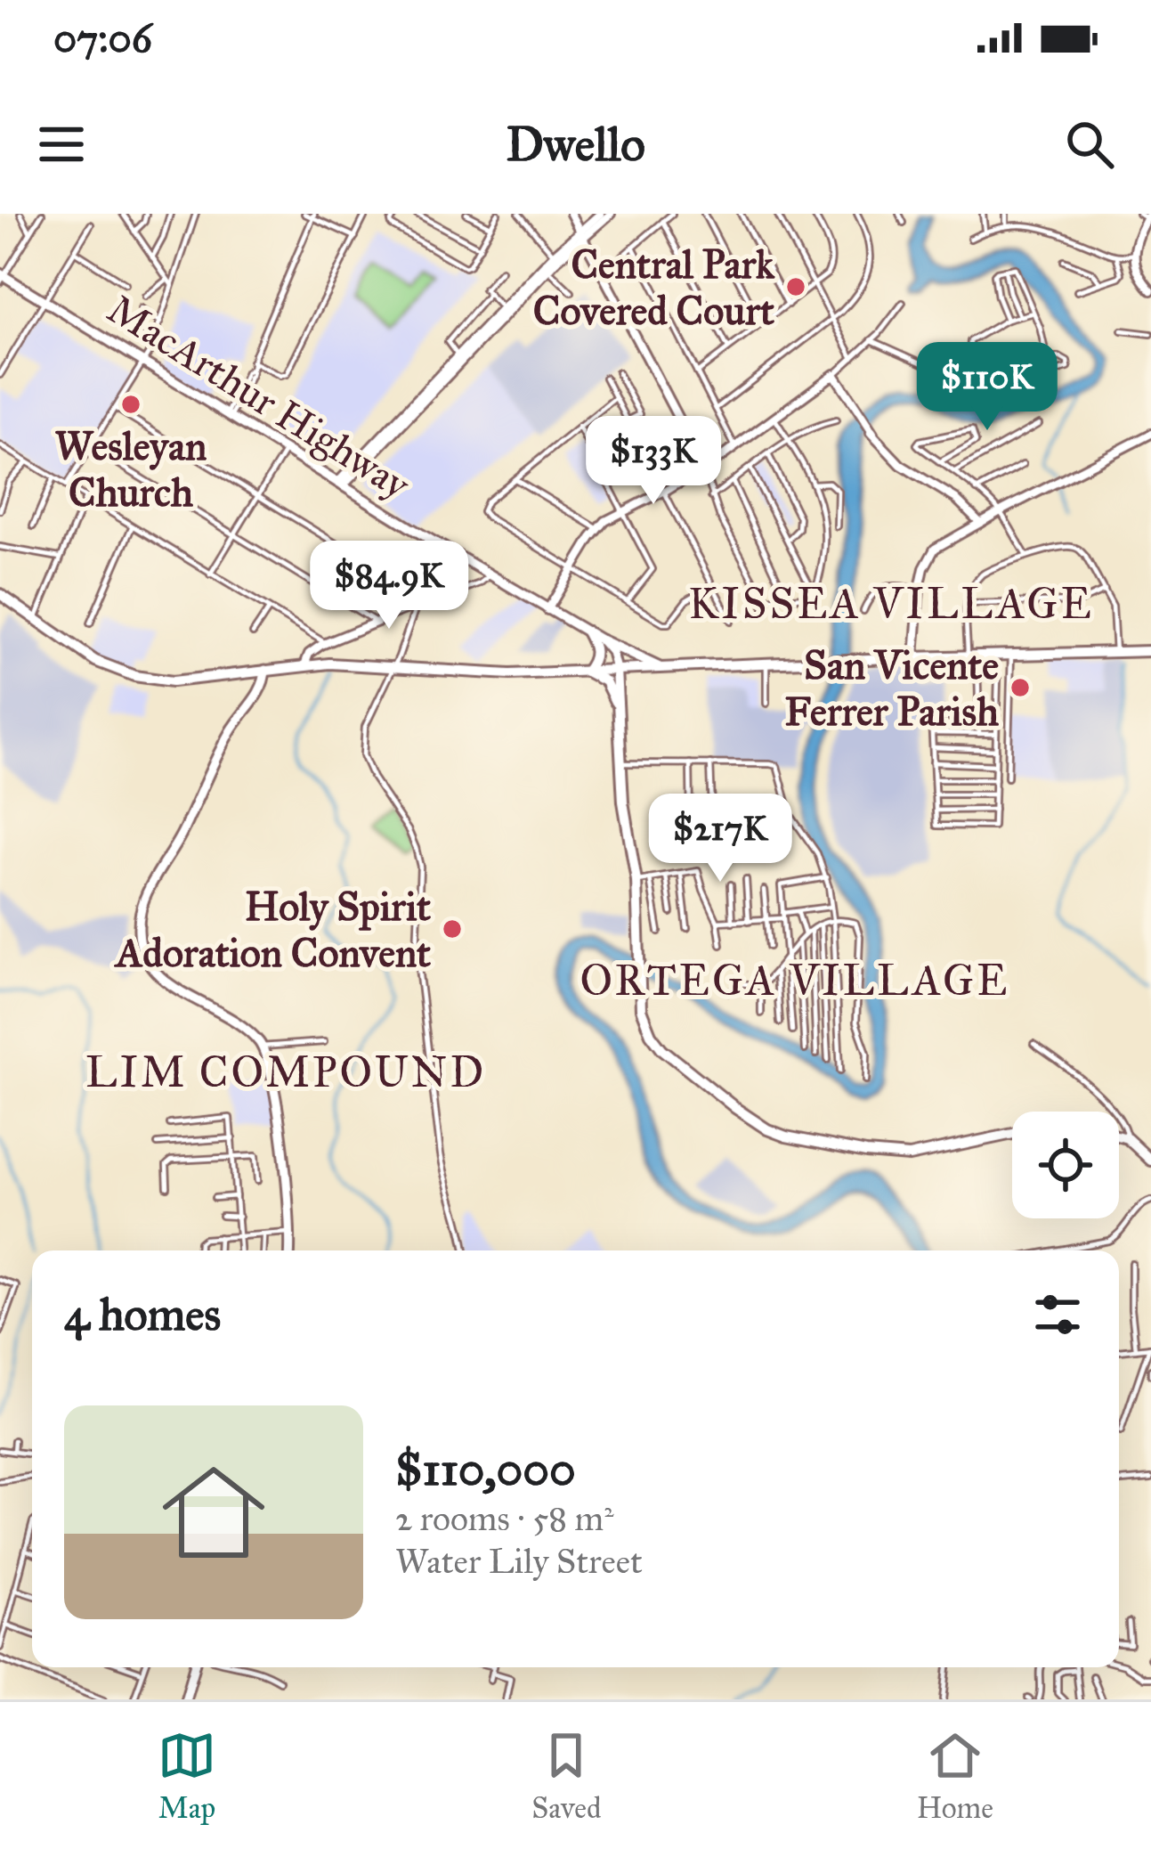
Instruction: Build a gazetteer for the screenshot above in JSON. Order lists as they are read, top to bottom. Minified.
{"streets":{"main road":["MacArthur Highway"]},"districts":["KISSEA VILLAGE","ORTEGA VILLAGE","LIM COMPOUND"],"places":["Central Park Covered Court","Wesleyan Church","San Vicente Ferrer Parish","Holy Spirit Adoration Convent"],"page":{"status":"07:06","header":"Dwello","price":["$110K","$133K","$84.9K","$217K"],"heading":"4 homes","list":[{"name":"$110,000","note":"2 rooms · 58 m² · Water Lily Street"}],"tabs":["Map","Saved","Home"]}}
